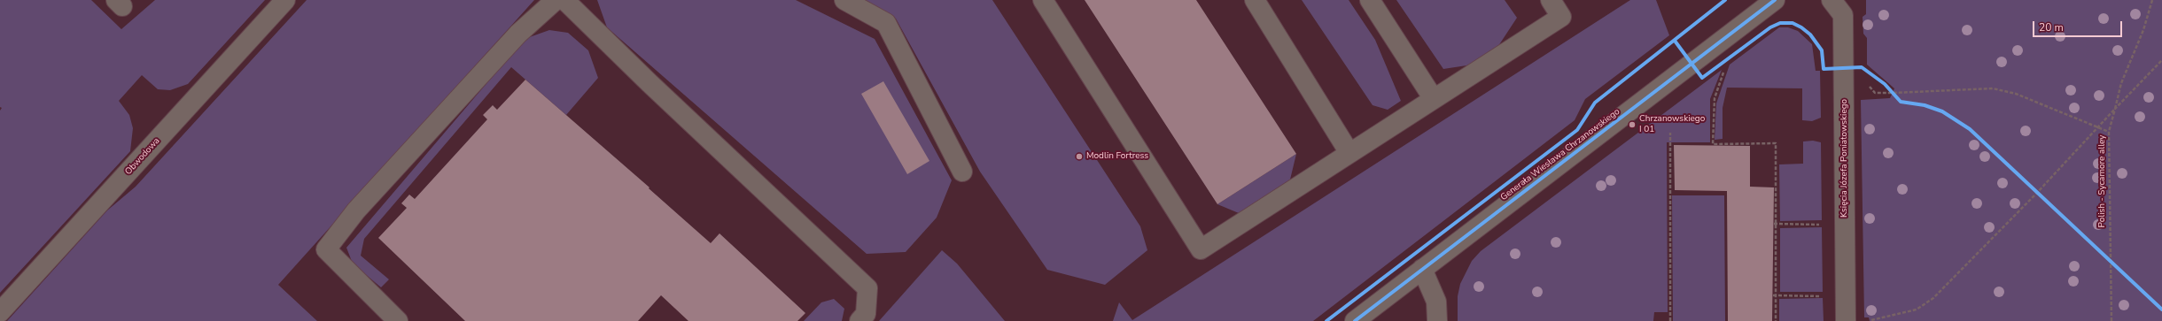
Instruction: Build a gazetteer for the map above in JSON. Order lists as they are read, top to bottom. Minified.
{"streets":{"street":["Generała Wiesława Chrzanowskiego","Obwodowa","Księcia Józefa Poniatowskiego"],"path":["Polish - Sycamore alley"]},"places":["Chrzanowskiego I 01","Modlin Fortress"],"scale_bar":"20 m"}
